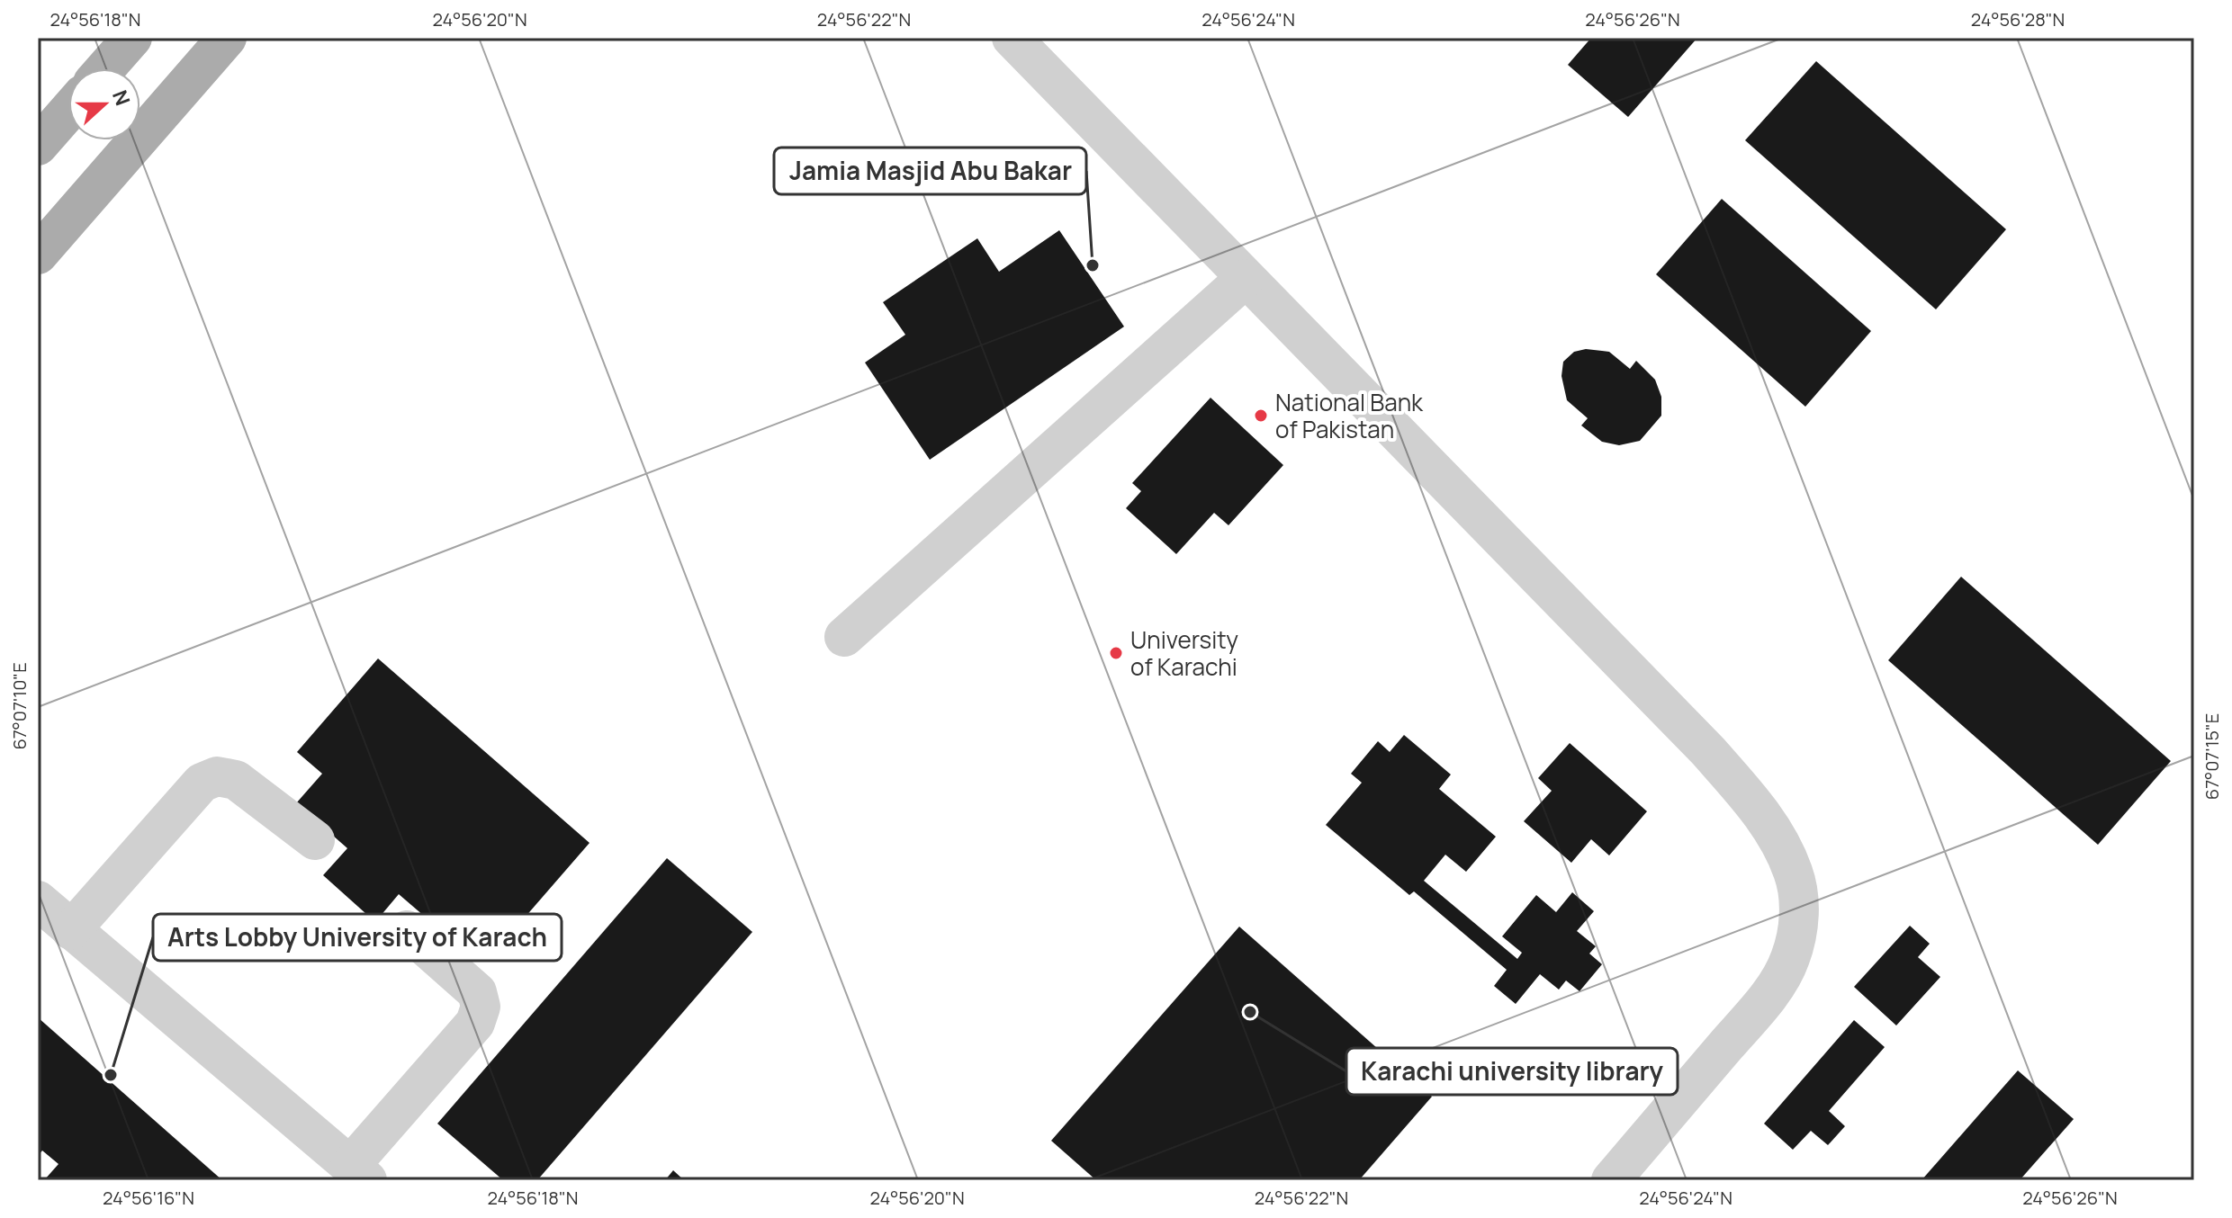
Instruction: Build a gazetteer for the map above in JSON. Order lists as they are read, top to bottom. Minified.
{"places":["Jamia Masjid Abu Bakar","National Bank of Pakistan","University of Karachi","Karachi university library","Arts Lobby University of Karach"],"north":"right","coordinates":["24°56'18\"N","24°56'20\"N","24°56'22\"N","24°56'24\"N","24°56'26\"N","24°56'28\"N","67°07'10\"E","67°07'15\"E","24°56'16\"N"]}
